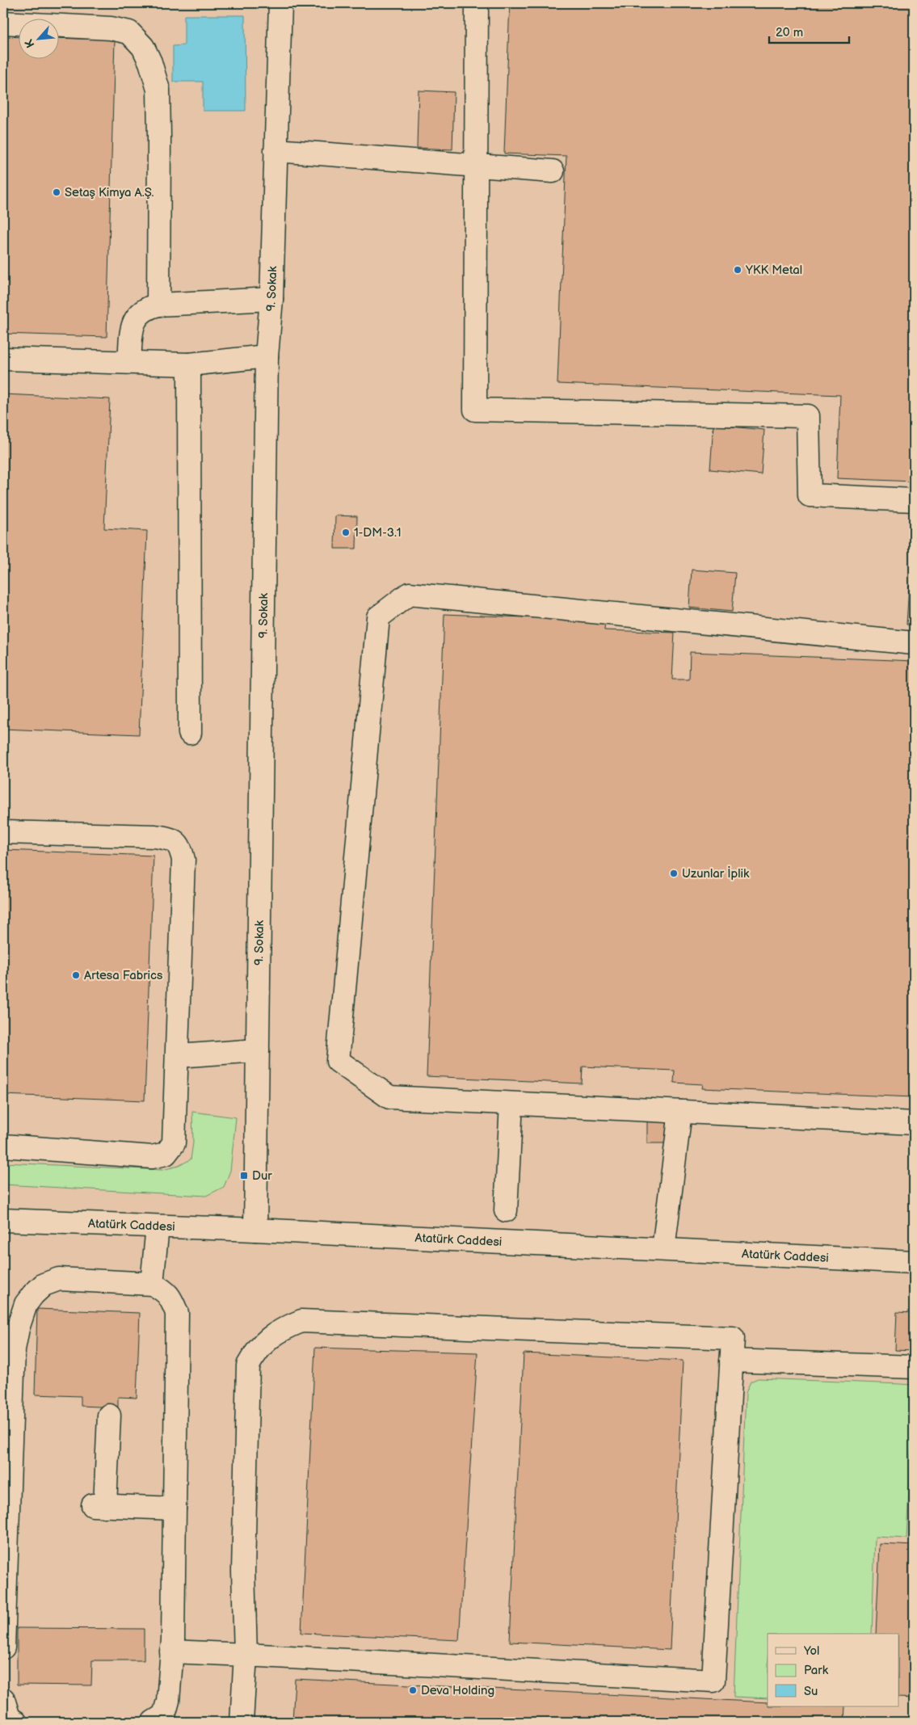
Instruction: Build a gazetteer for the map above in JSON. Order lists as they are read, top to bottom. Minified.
{"streets":{"street":["9. Sokak","Atatürk Caddesi"]},"crossings":[["9. Sokak","Atatürk Caddesi"]],"places":{"other":["Setaş Kimya A.Ş.","YKK Metal","1-DM-3.1","Uzunlar İplik","Artesa Fabrics","Deva Holding"],"transit":["Dur"]},"legend":["Yol","Park","Su"],"scale_bar":"20 m","north":"bottom left"}
